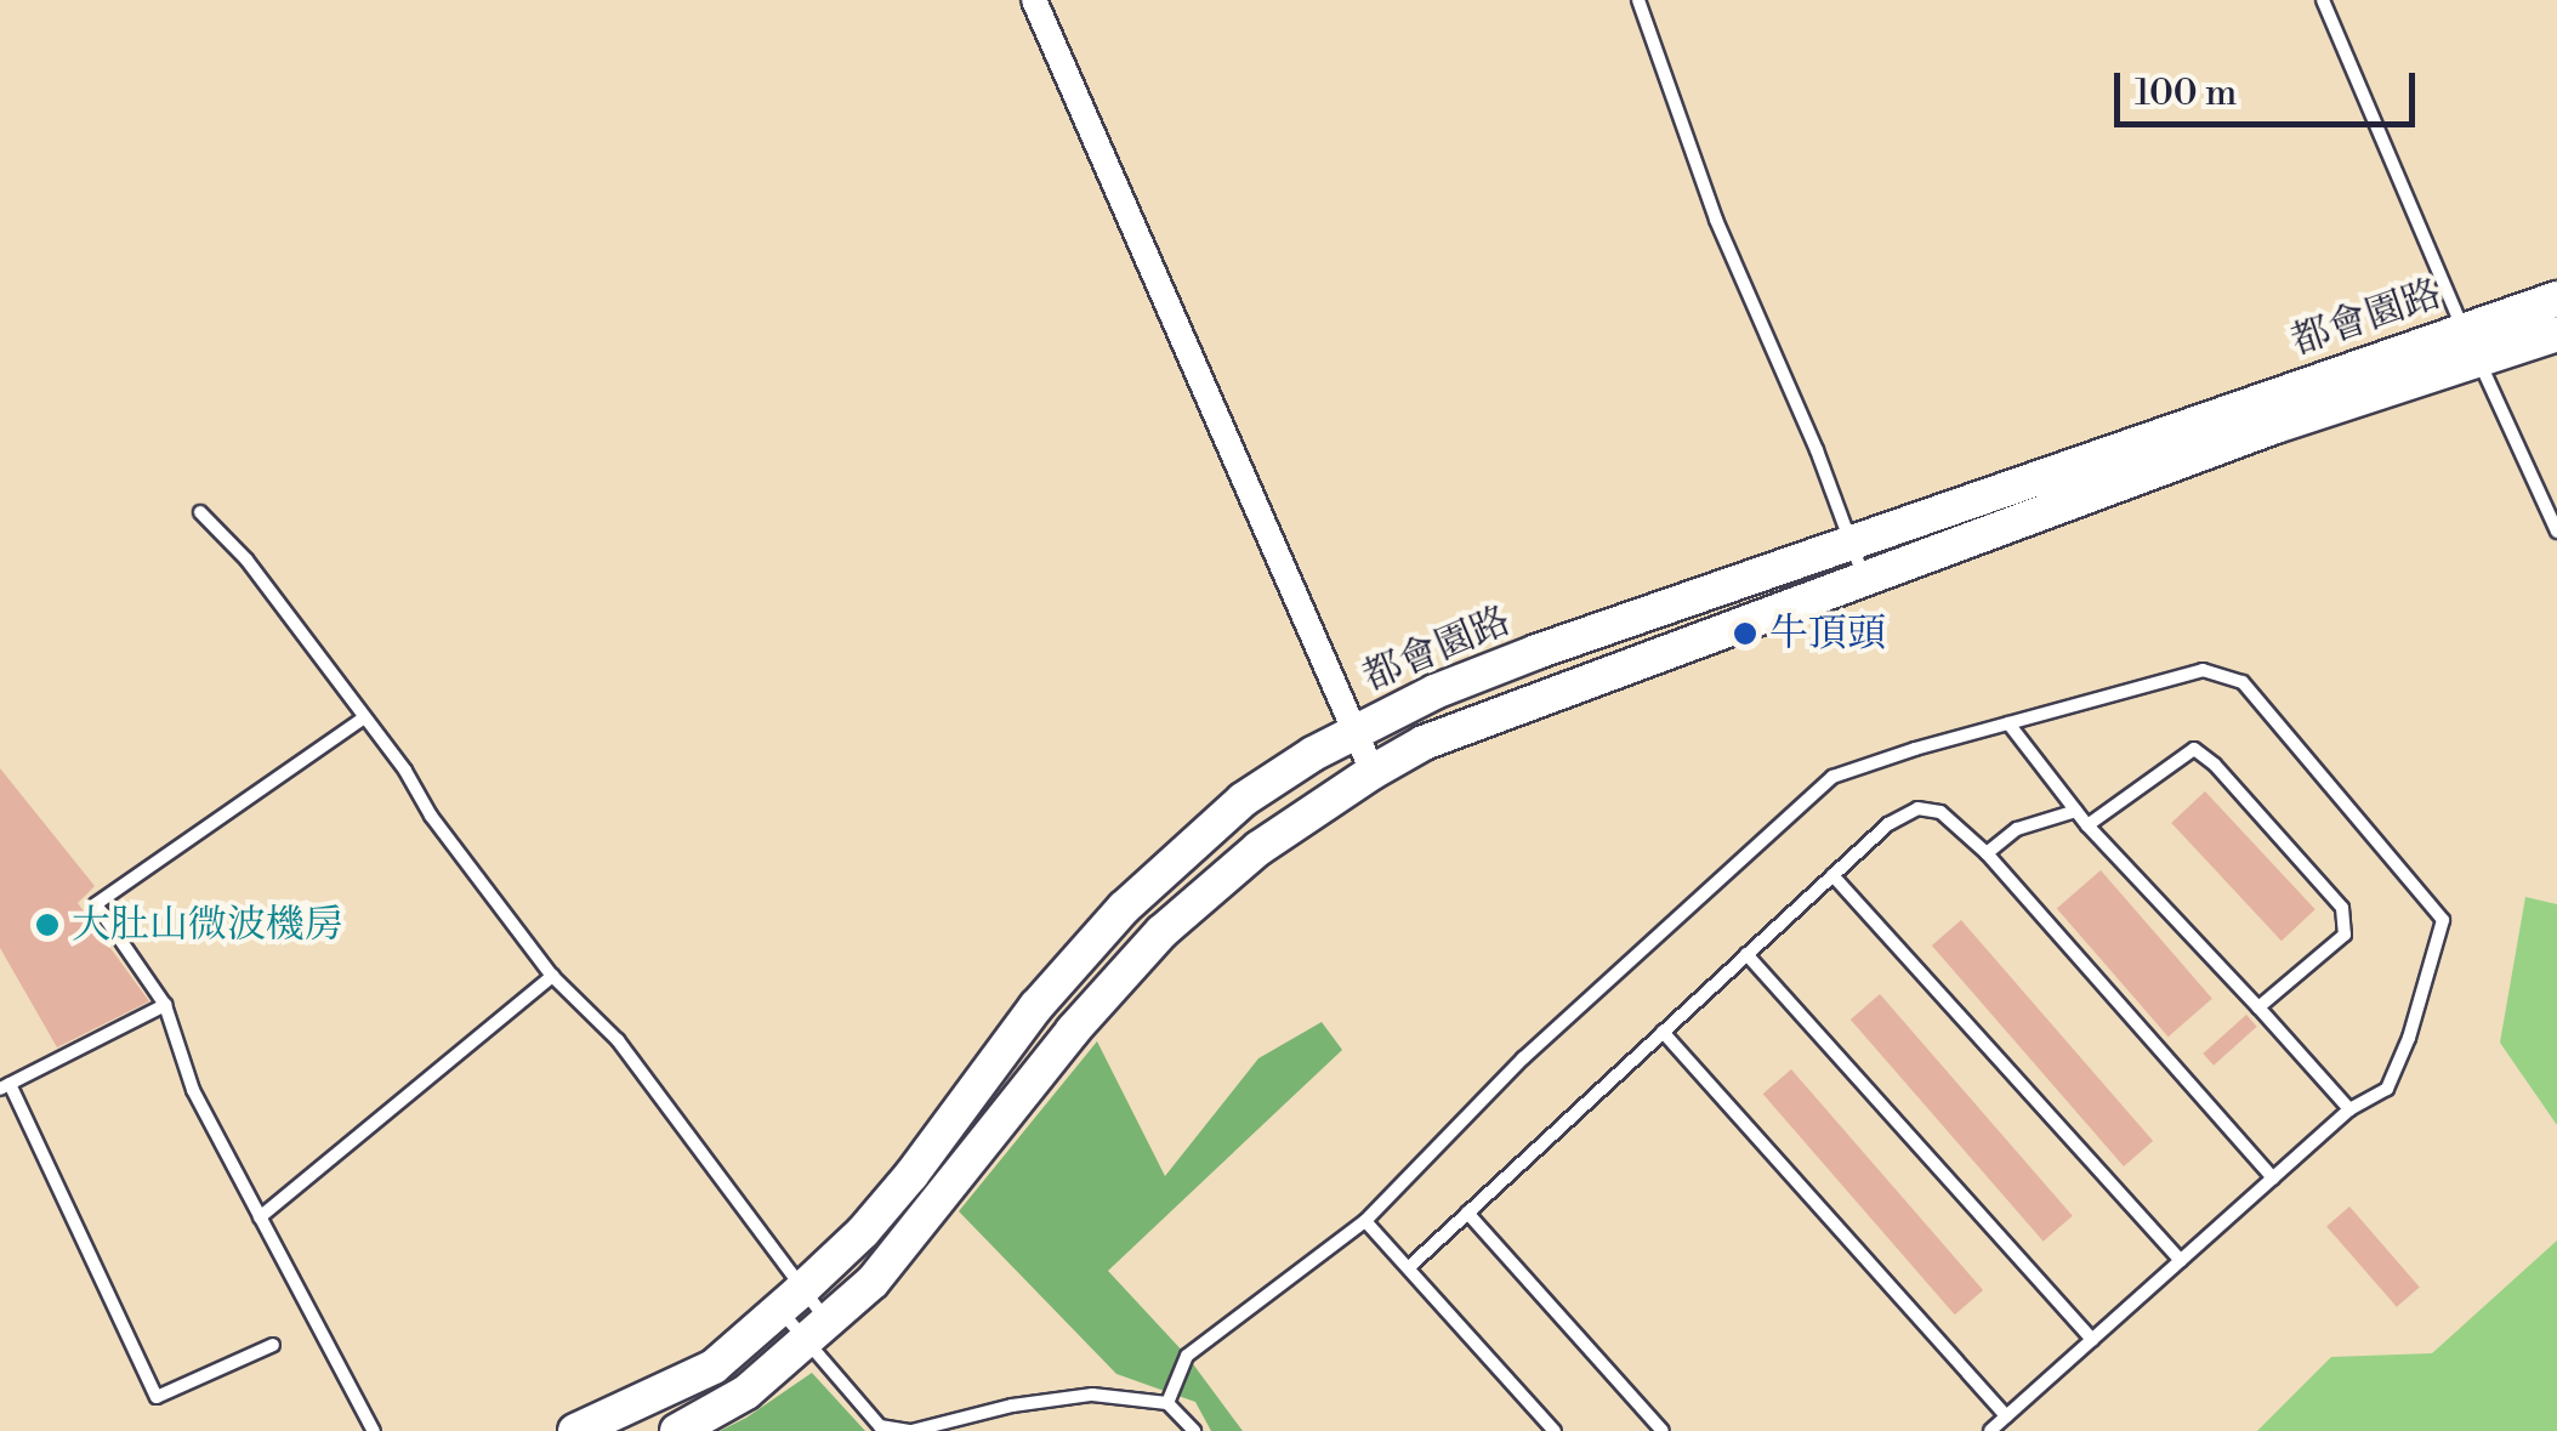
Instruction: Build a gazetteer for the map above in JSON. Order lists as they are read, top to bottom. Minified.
{"streets":{"street":["都會園路"]},"places":["牛頂頭","大肚山微波機房"],"scale_bar":"100 m"}
